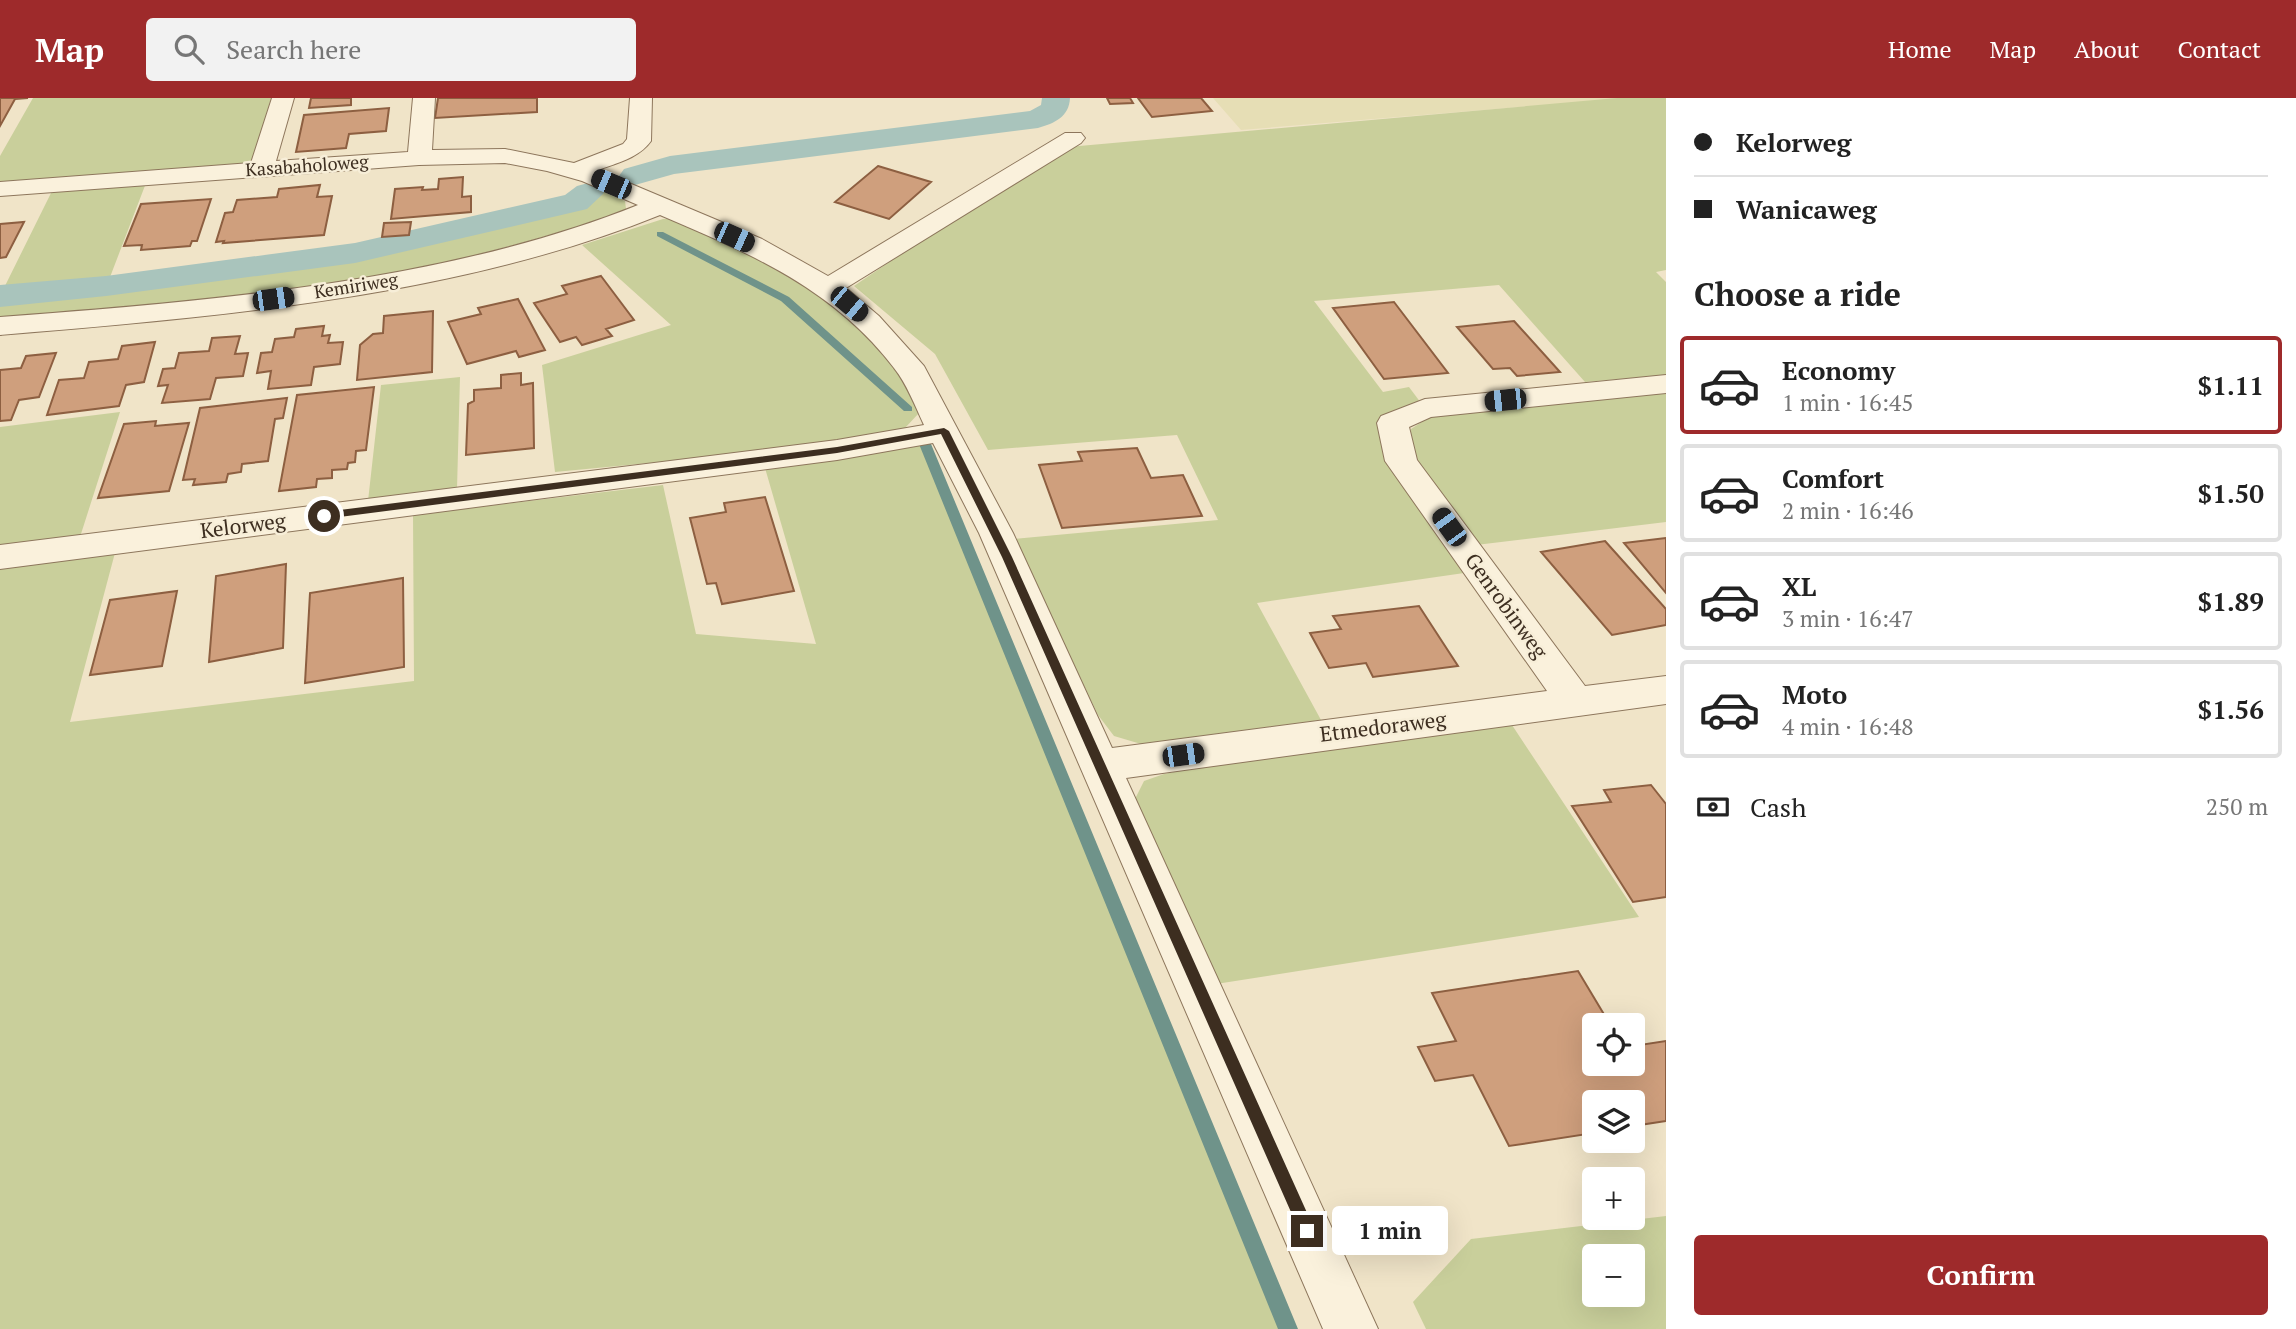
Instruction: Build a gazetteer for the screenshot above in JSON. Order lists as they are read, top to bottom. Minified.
{"streets":{"street":["Kasabaholoweg","Kemiriweg","Kelorweg","Genrobinweg","Etmedoraweg"]},"crossings":[["Kasabaholoweg","Kemiriweg"],["Kasabaholoweg","Kelorweg"],["Kasabaholoweg","Etmedoraweg"],["Genrobinweg","Etmedoraweg"]],"page":{"header":"Map","search":"Search here","nav":["Home","Map","About","Contact"],"banner":["Kelorweg","Wanicaweg"],"heading":"Choose a ride","list":[{"name":"Economy","note":"1 min · 16:45","value":"$1.11"},{"name":"Comfort","note":"2 min · 16:46","value":"$1.50"},{"name":"XL","note":"3 min · 16:47","value":"$1.89"},{"name":"Moto","note":"4 min · 16:48","value":"$1.56"}],"pay":["Cash","250 m"],"map_buttons":["+","−"],"bubble":"1 min","buttons":"Confirm"}}
